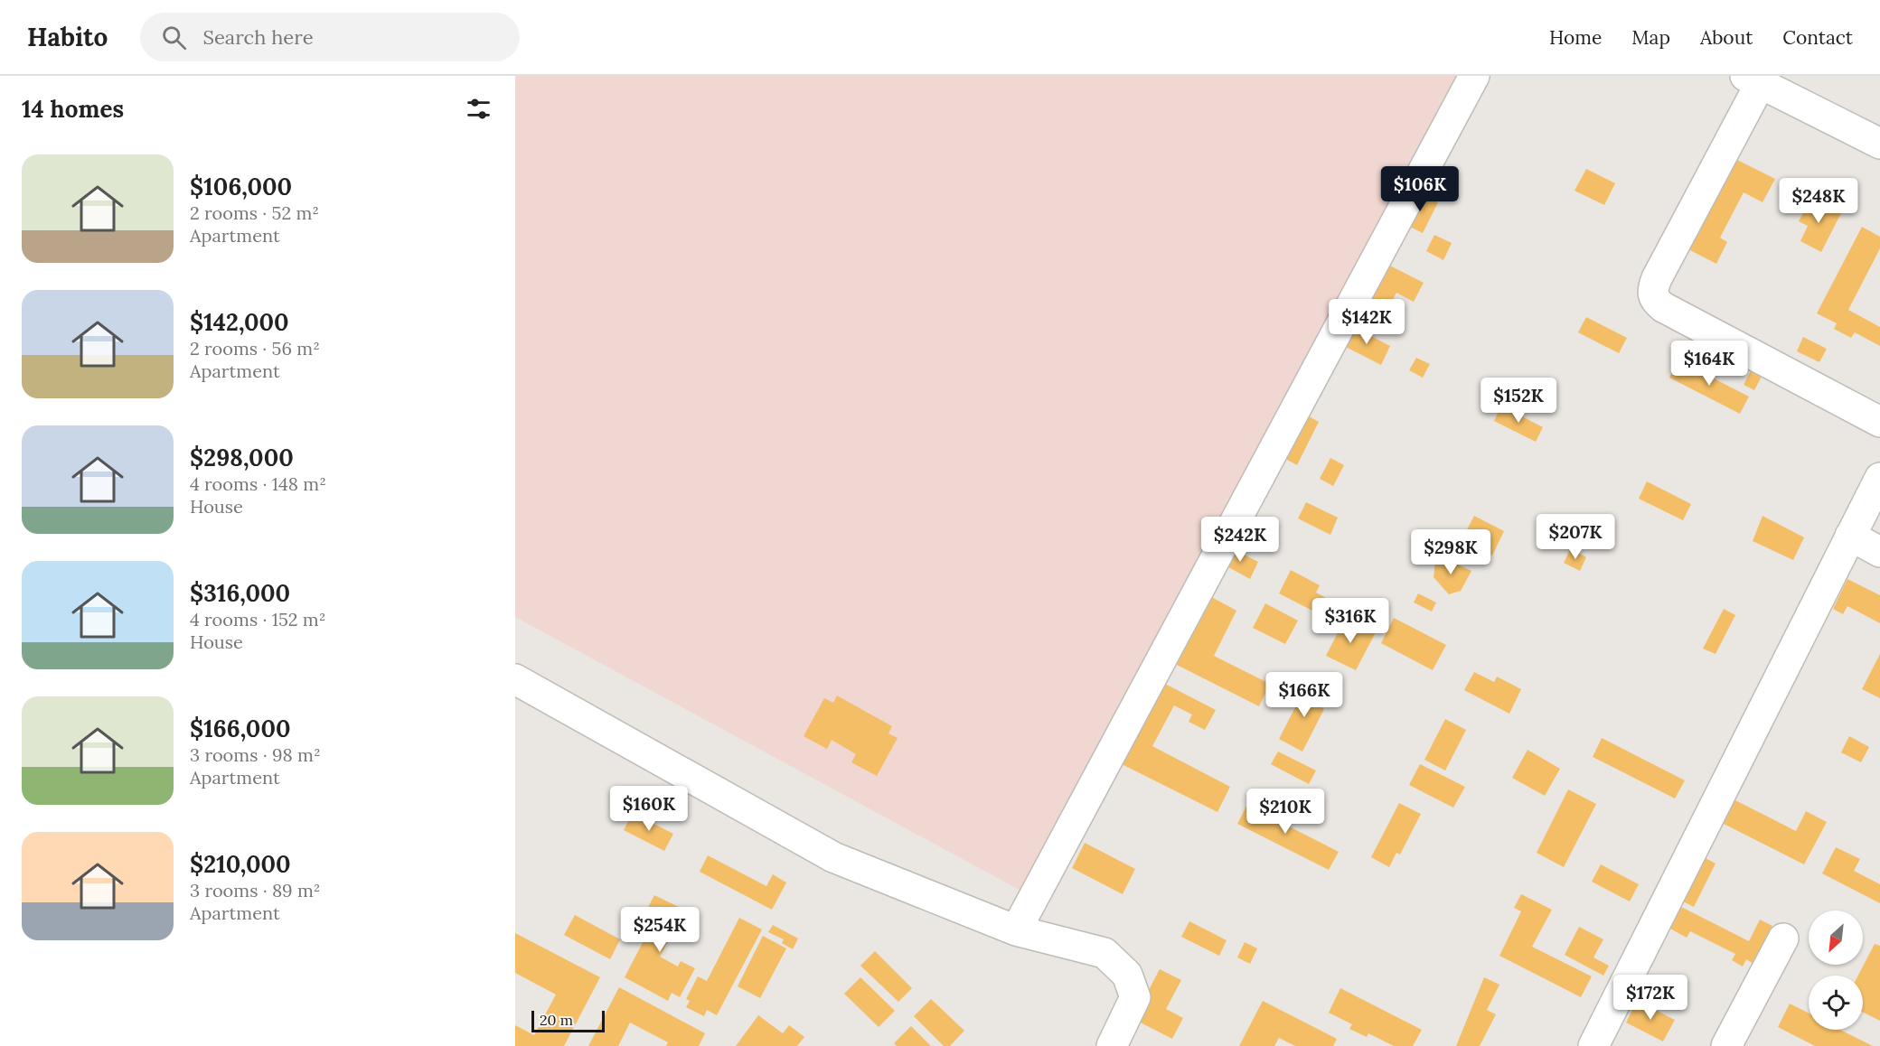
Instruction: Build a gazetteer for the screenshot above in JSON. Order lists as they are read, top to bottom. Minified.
{"scale_bar":"20 m","north":"bottom left","page":{"header":"Habito","search":"Search here","nav":["Home","Map","About","Contact"],"heading":"14 homes","list":[{"name":"$106,000","note":"2 rooms · 52 m² · Apartment"},{"name":"$142,000","note":"2 rooms · 56 m² · Apartment"},{"name":"$298,000","note":"4 rooms · 148 m² · House"},{"name":"$316,000","note":"4 rooms · 152 m² · House"},{"name":"$166,000","note":"3 rooms · 98 m² · Apartment"},{"name":"$210,000","note":"3 rooms · 89 m² · Apartment"}],"price":["$106K","$248K","$142K","$164K","$152K","$207K","$242K","$298K","$316K","$166K","$160K","$210K","$254K","$172K"],"scale":"20 m"}}
